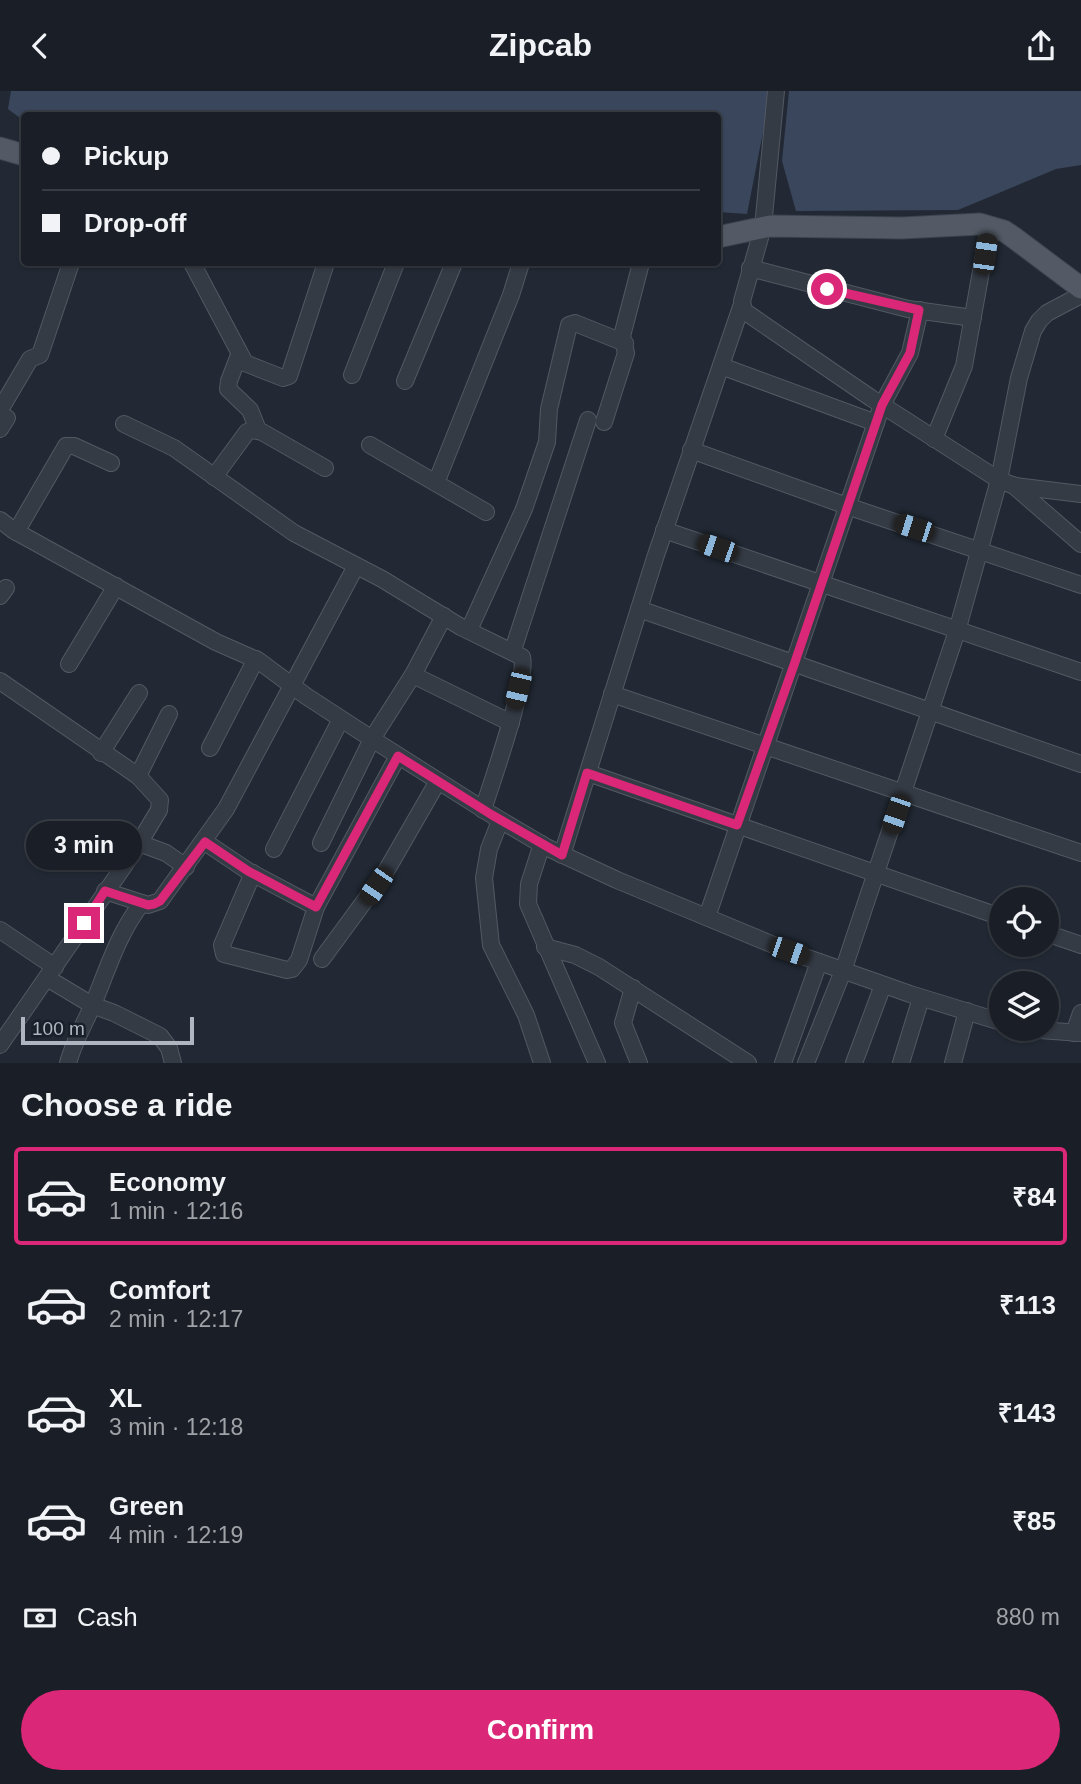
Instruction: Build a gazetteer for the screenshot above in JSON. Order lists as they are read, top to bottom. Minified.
{"scale_bar":"100 m","page":{"header":"Zipcab","banner":["Pickup","Drop-off"],"bubble":"3 min","scale":"100 m","heading":"Choose a ride","list":[{"name":"Economy","note":"1 min · 12:16","value":"₹84"},{"name":"Comfort","note":"2 min · 12:17","value":"₹113"},{"name":"XL","note":"3 min · 12:18","value":"₹143"},{"name":"Green","note":"4 min · 12:19","value":"₹85"}],"pay":["Cash","880 m"],"buttons":"Confirm"}}
